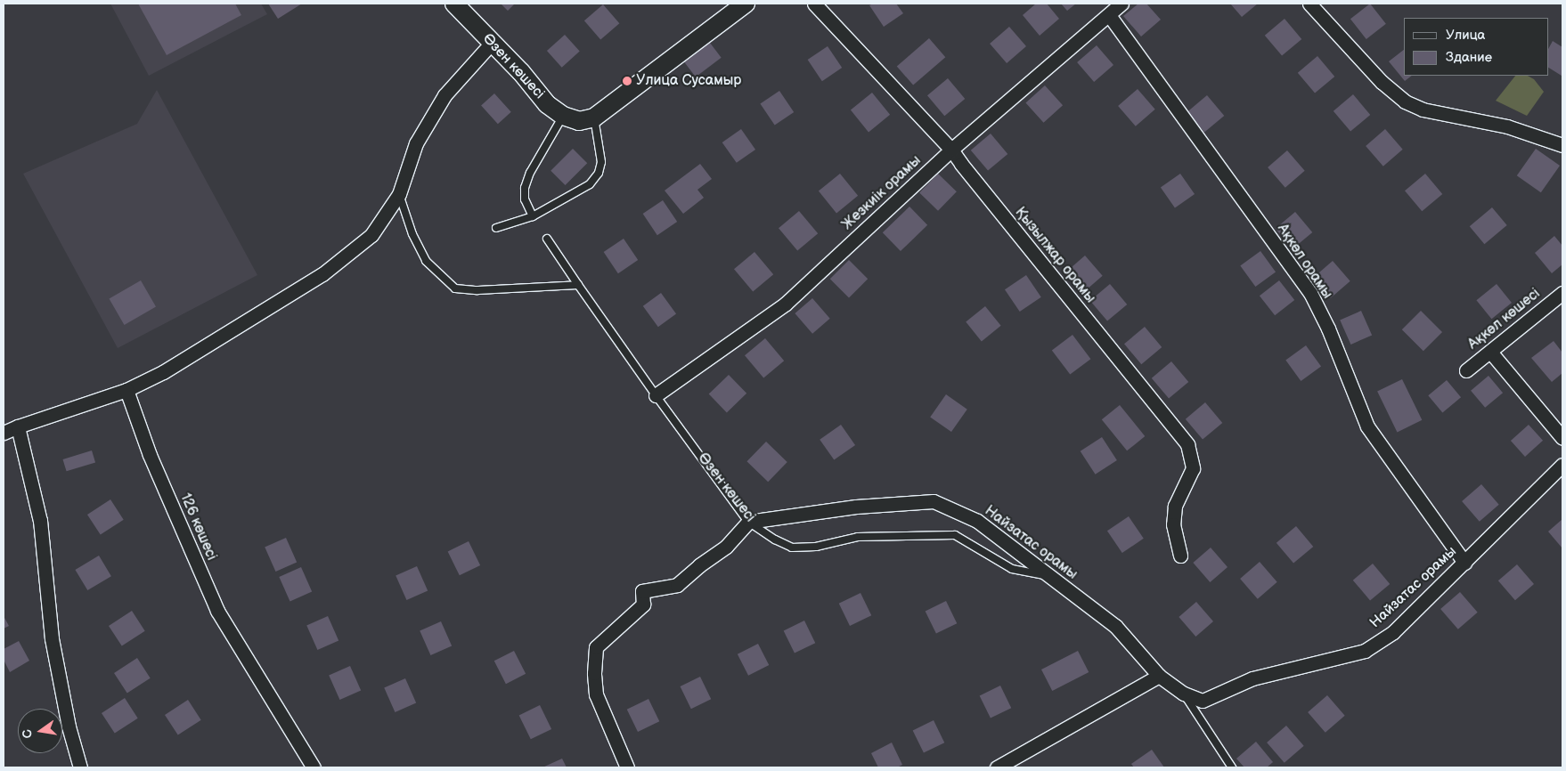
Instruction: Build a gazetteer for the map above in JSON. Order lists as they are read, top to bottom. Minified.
{"streets":{"main road":["Өзен көшесі"],"street":["Жезкиік орамы","Қызылжар орамы","Ақкөл орамы","Ақкөл көшесі","126 көшесі","Найзатас орамы"]},"crossings":[["Өзен көшесі","Жезкиік орамы"],["Өзен көшесі","Найзатас орамы"],["Жезкиік орамы","Қызылжар орамы"],["Жезкиік орамы","Ақкөл орамы"],["Ақкөл орамы","Найзатас орамы"]],"places":["Улица Сусамыр"],"legend":["Улица","Здание"],"north":"left"}
